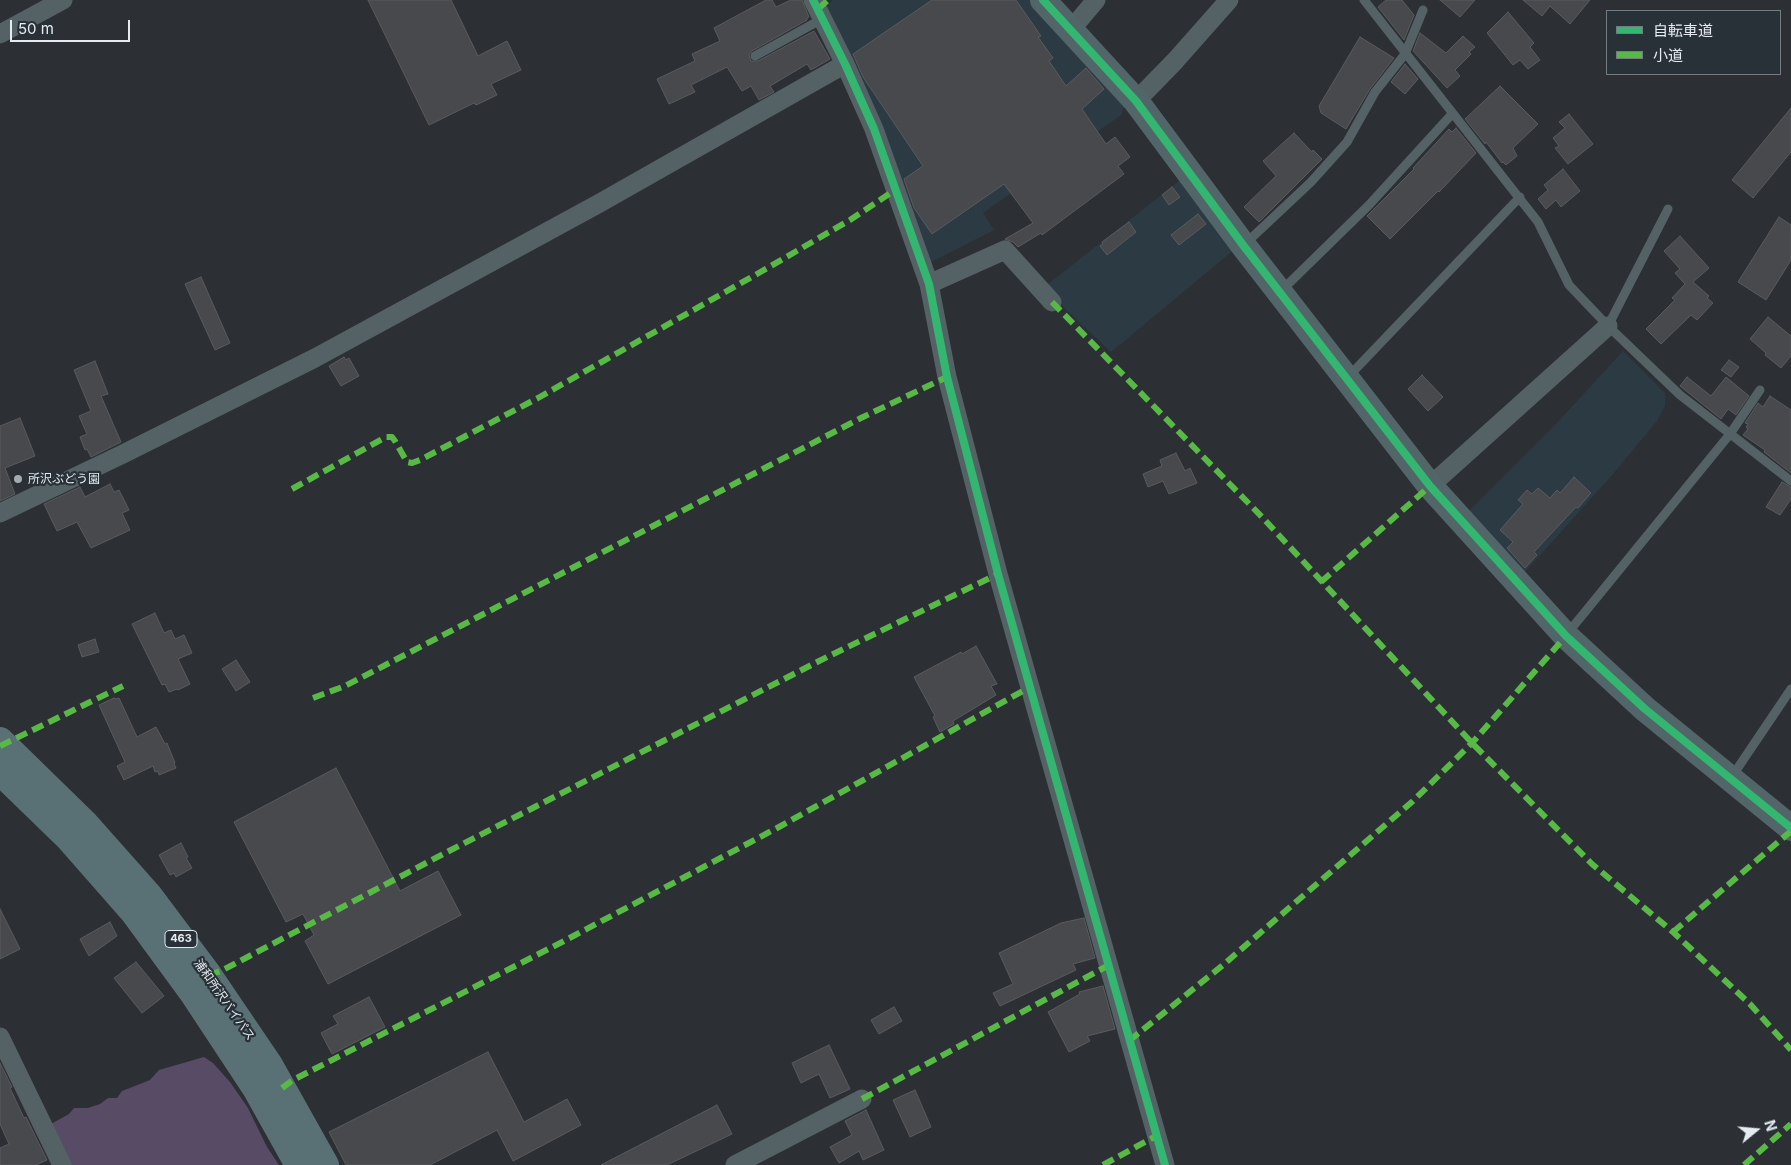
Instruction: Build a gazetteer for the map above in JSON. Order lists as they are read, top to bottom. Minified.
{"streets":{"highway":["463","浦和所沢バイパス"]},"places":["所沢ぶどう園"],"legend":["自転車道","小道"],"scale_bar":"50 m","north":"right"}
